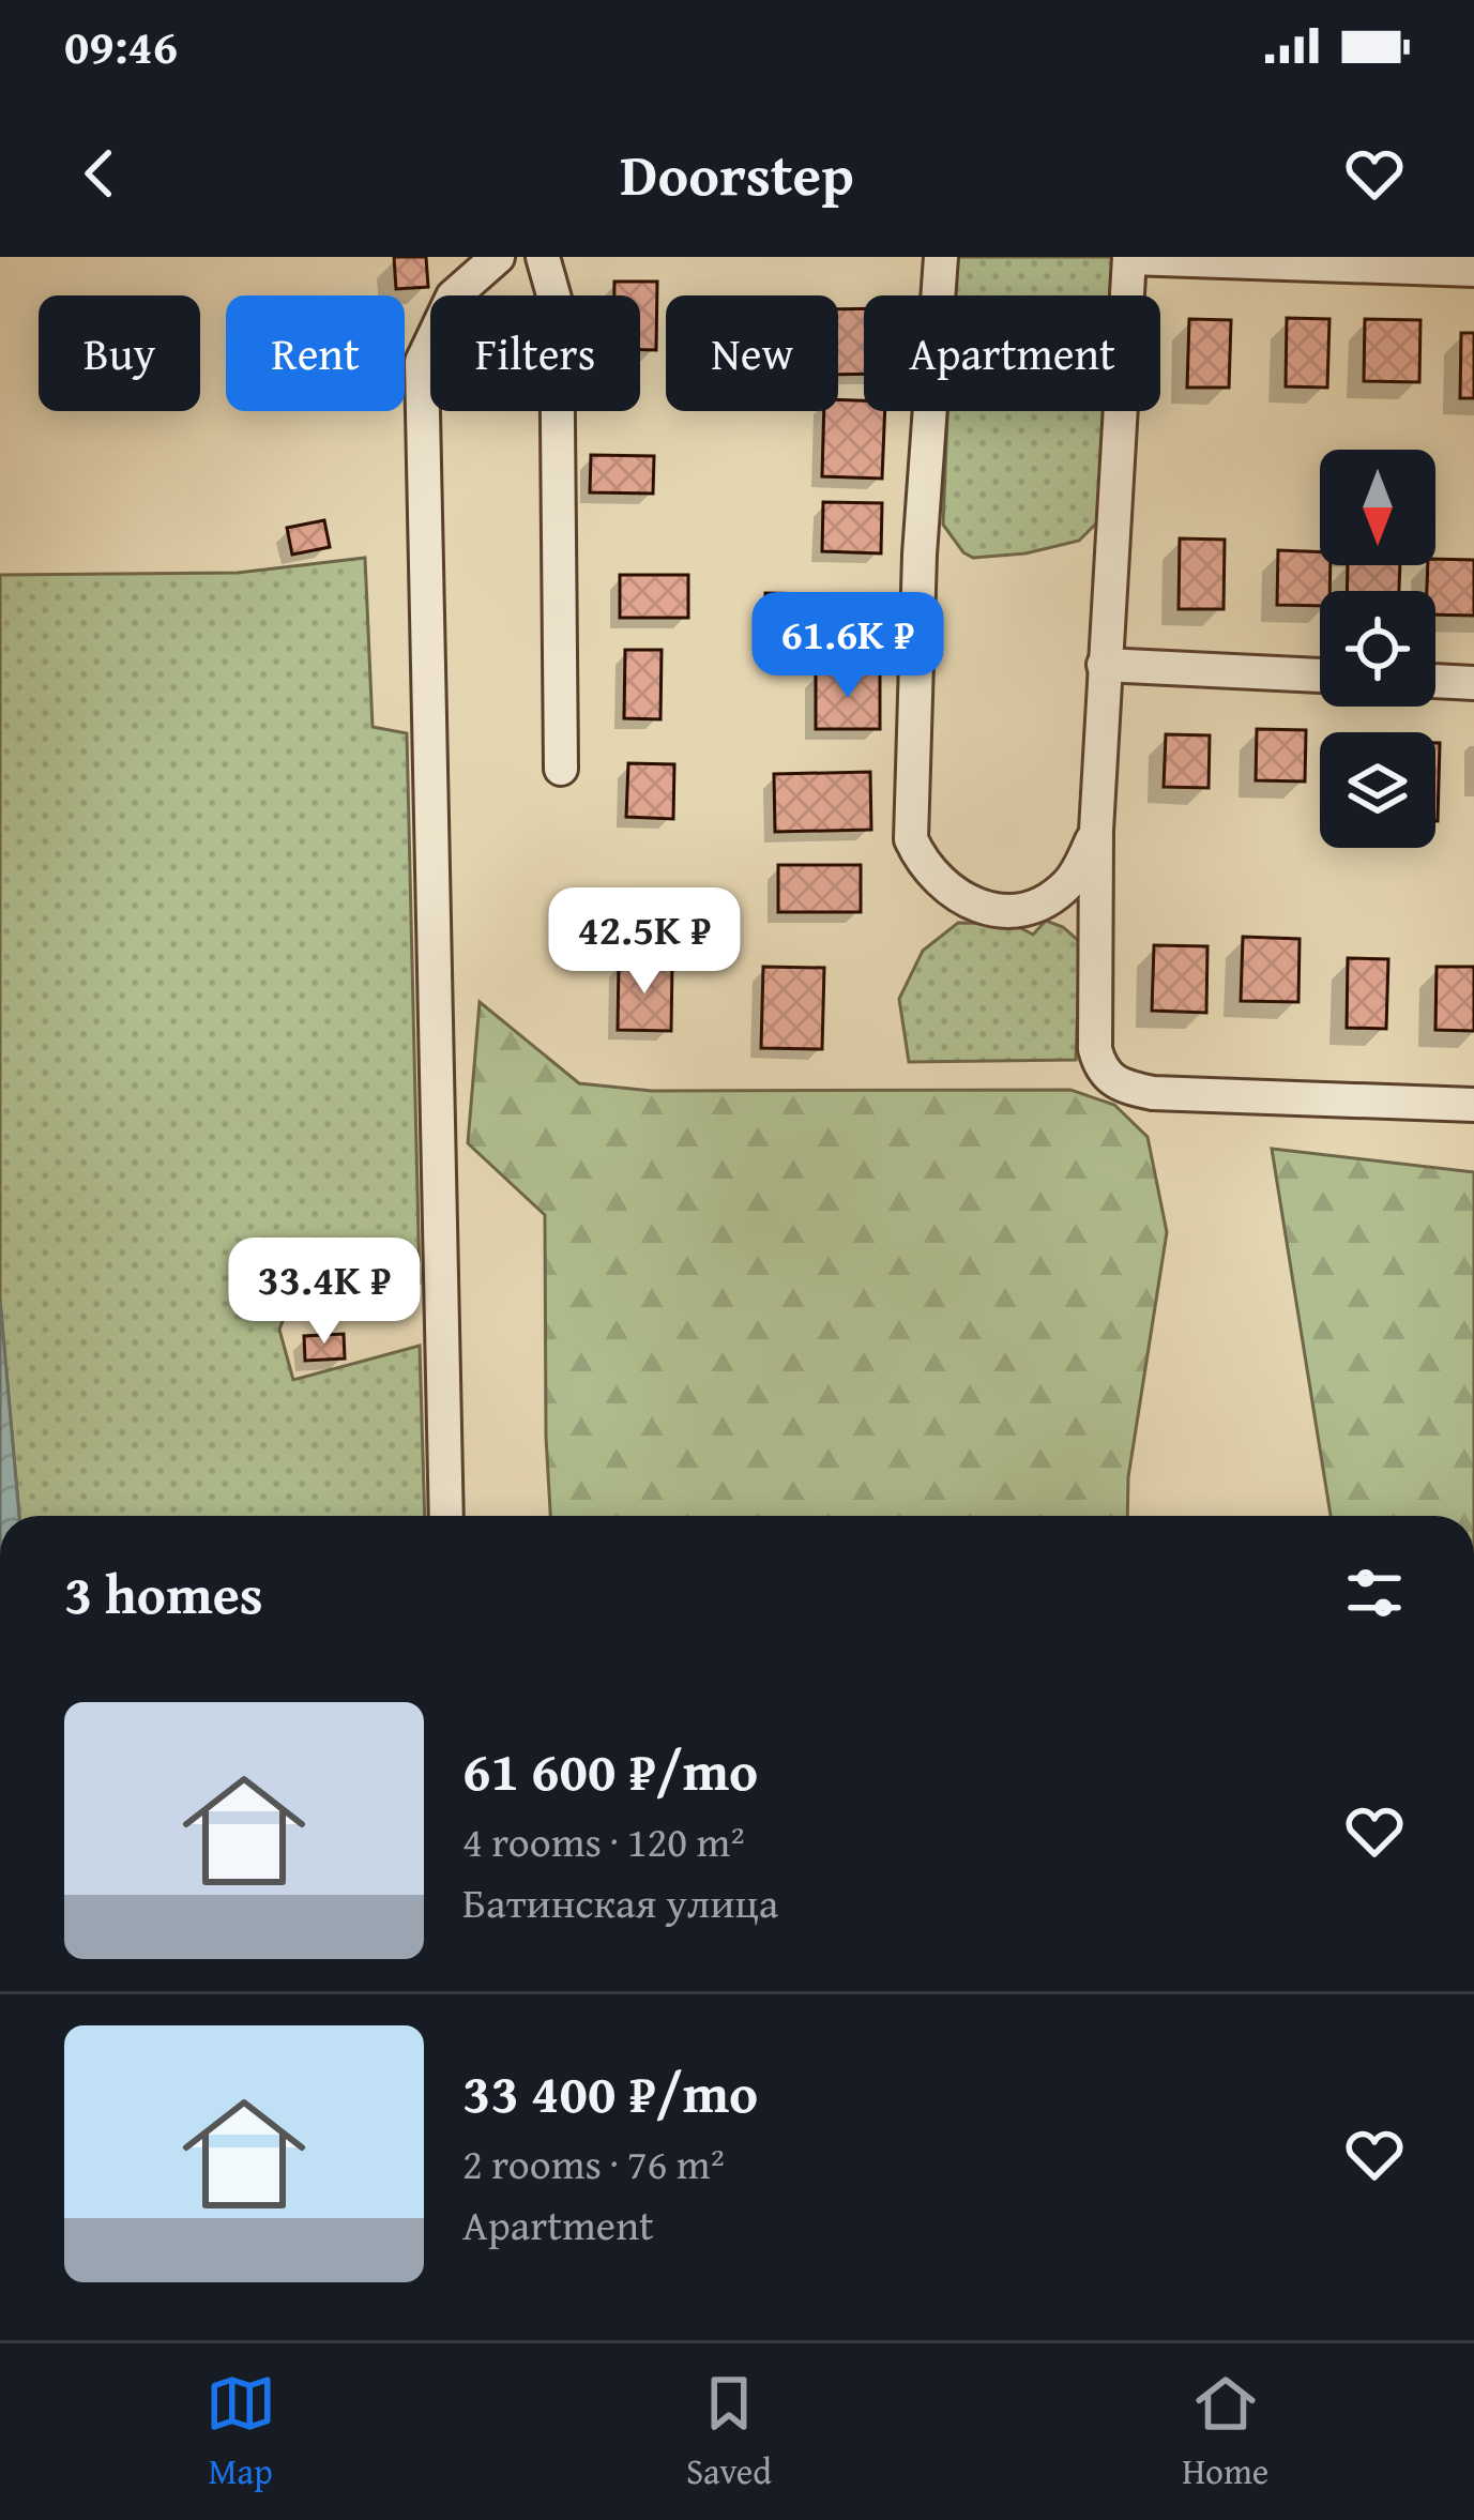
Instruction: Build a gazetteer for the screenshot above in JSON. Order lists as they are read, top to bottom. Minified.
{"north":"bottom","page":{"status":"09:46","header":"Doorstep","chip":["Buy","Rent","Filters","New","Apartment"],"price":["61.6K ₽","42.5K ₽","33.4K ₽"],"heading":"3 homes","list":[{"name":"61 600 ₽/mo","note":"4 rooms · 120 m² · Батинская улица"},{"name":"33 400 ₽/mo","note":"2 rooms · 76 m² · Apartment"}],"tabs":["Map","Saved","Home"]}}
